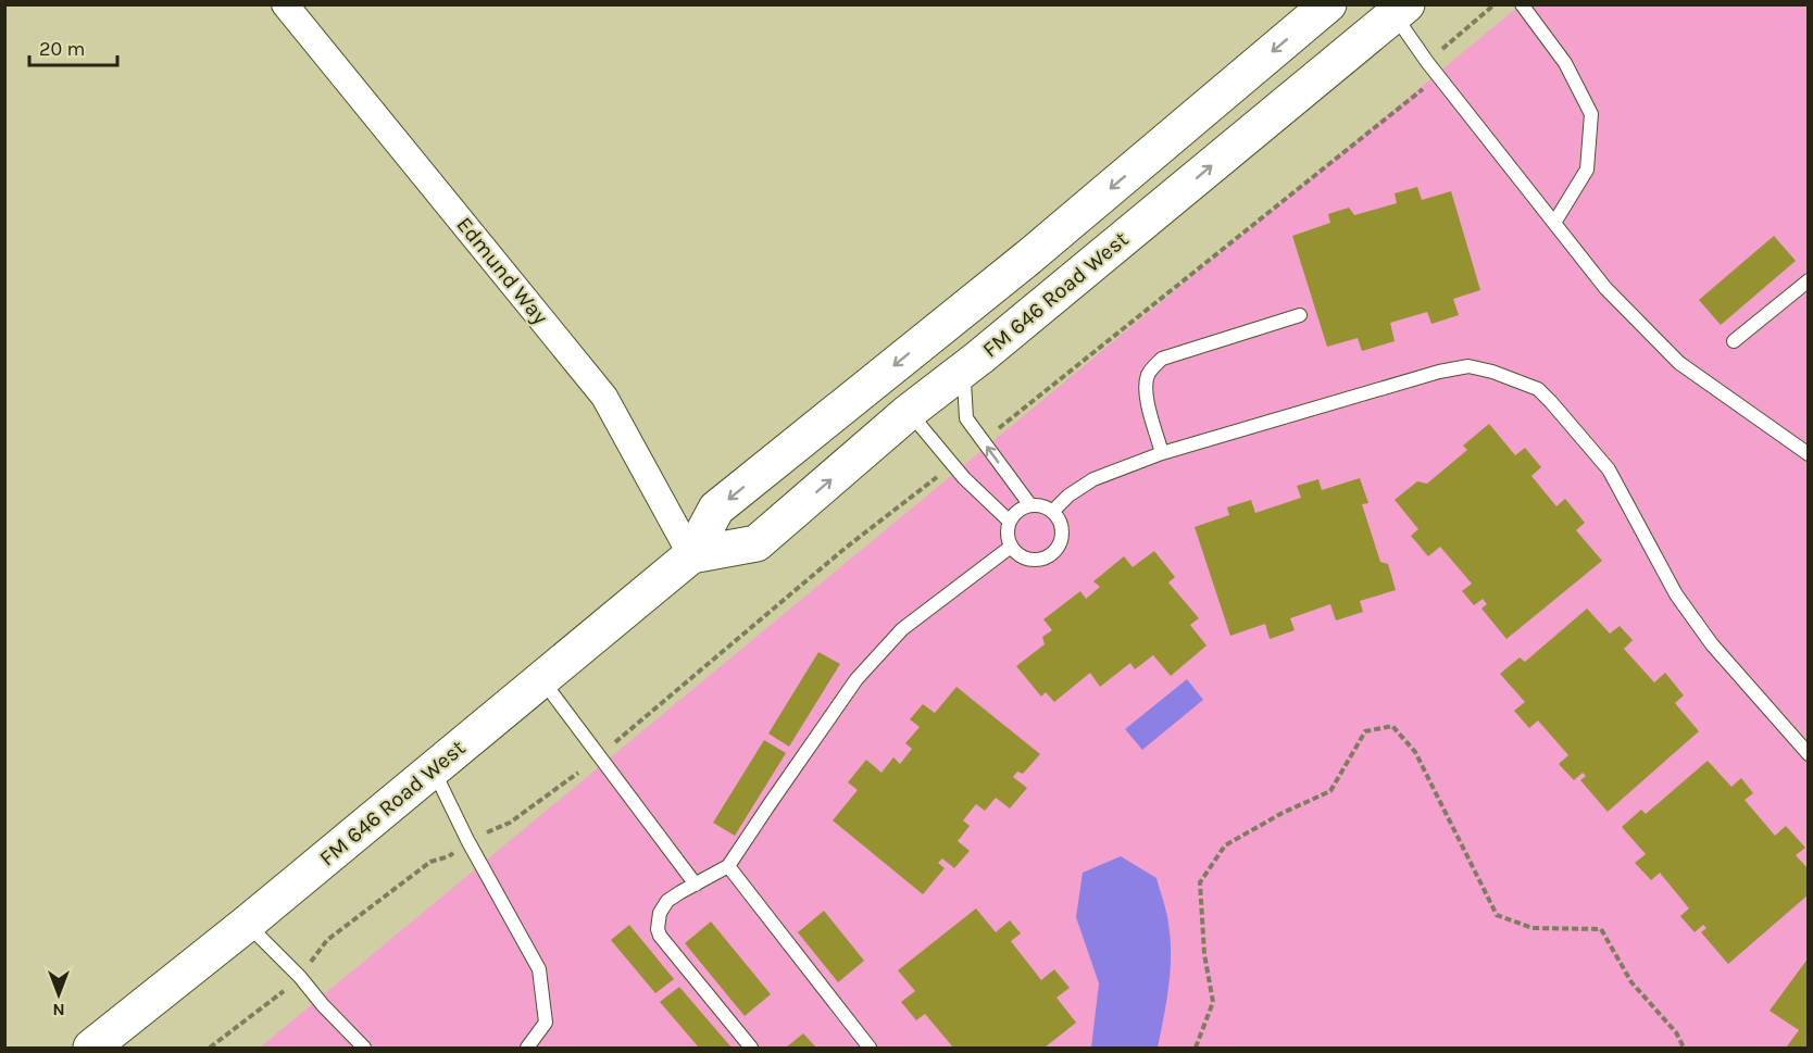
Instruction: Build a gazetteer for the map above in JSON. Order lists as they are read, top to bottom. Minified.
{"streets":{"main road":["FM 646 Road West"],"street":["Edmund Way"]},"crossings":[["Edmund Way","FM 646 Road West"]],"scale_bar":"20 m","north":"bottom"}
